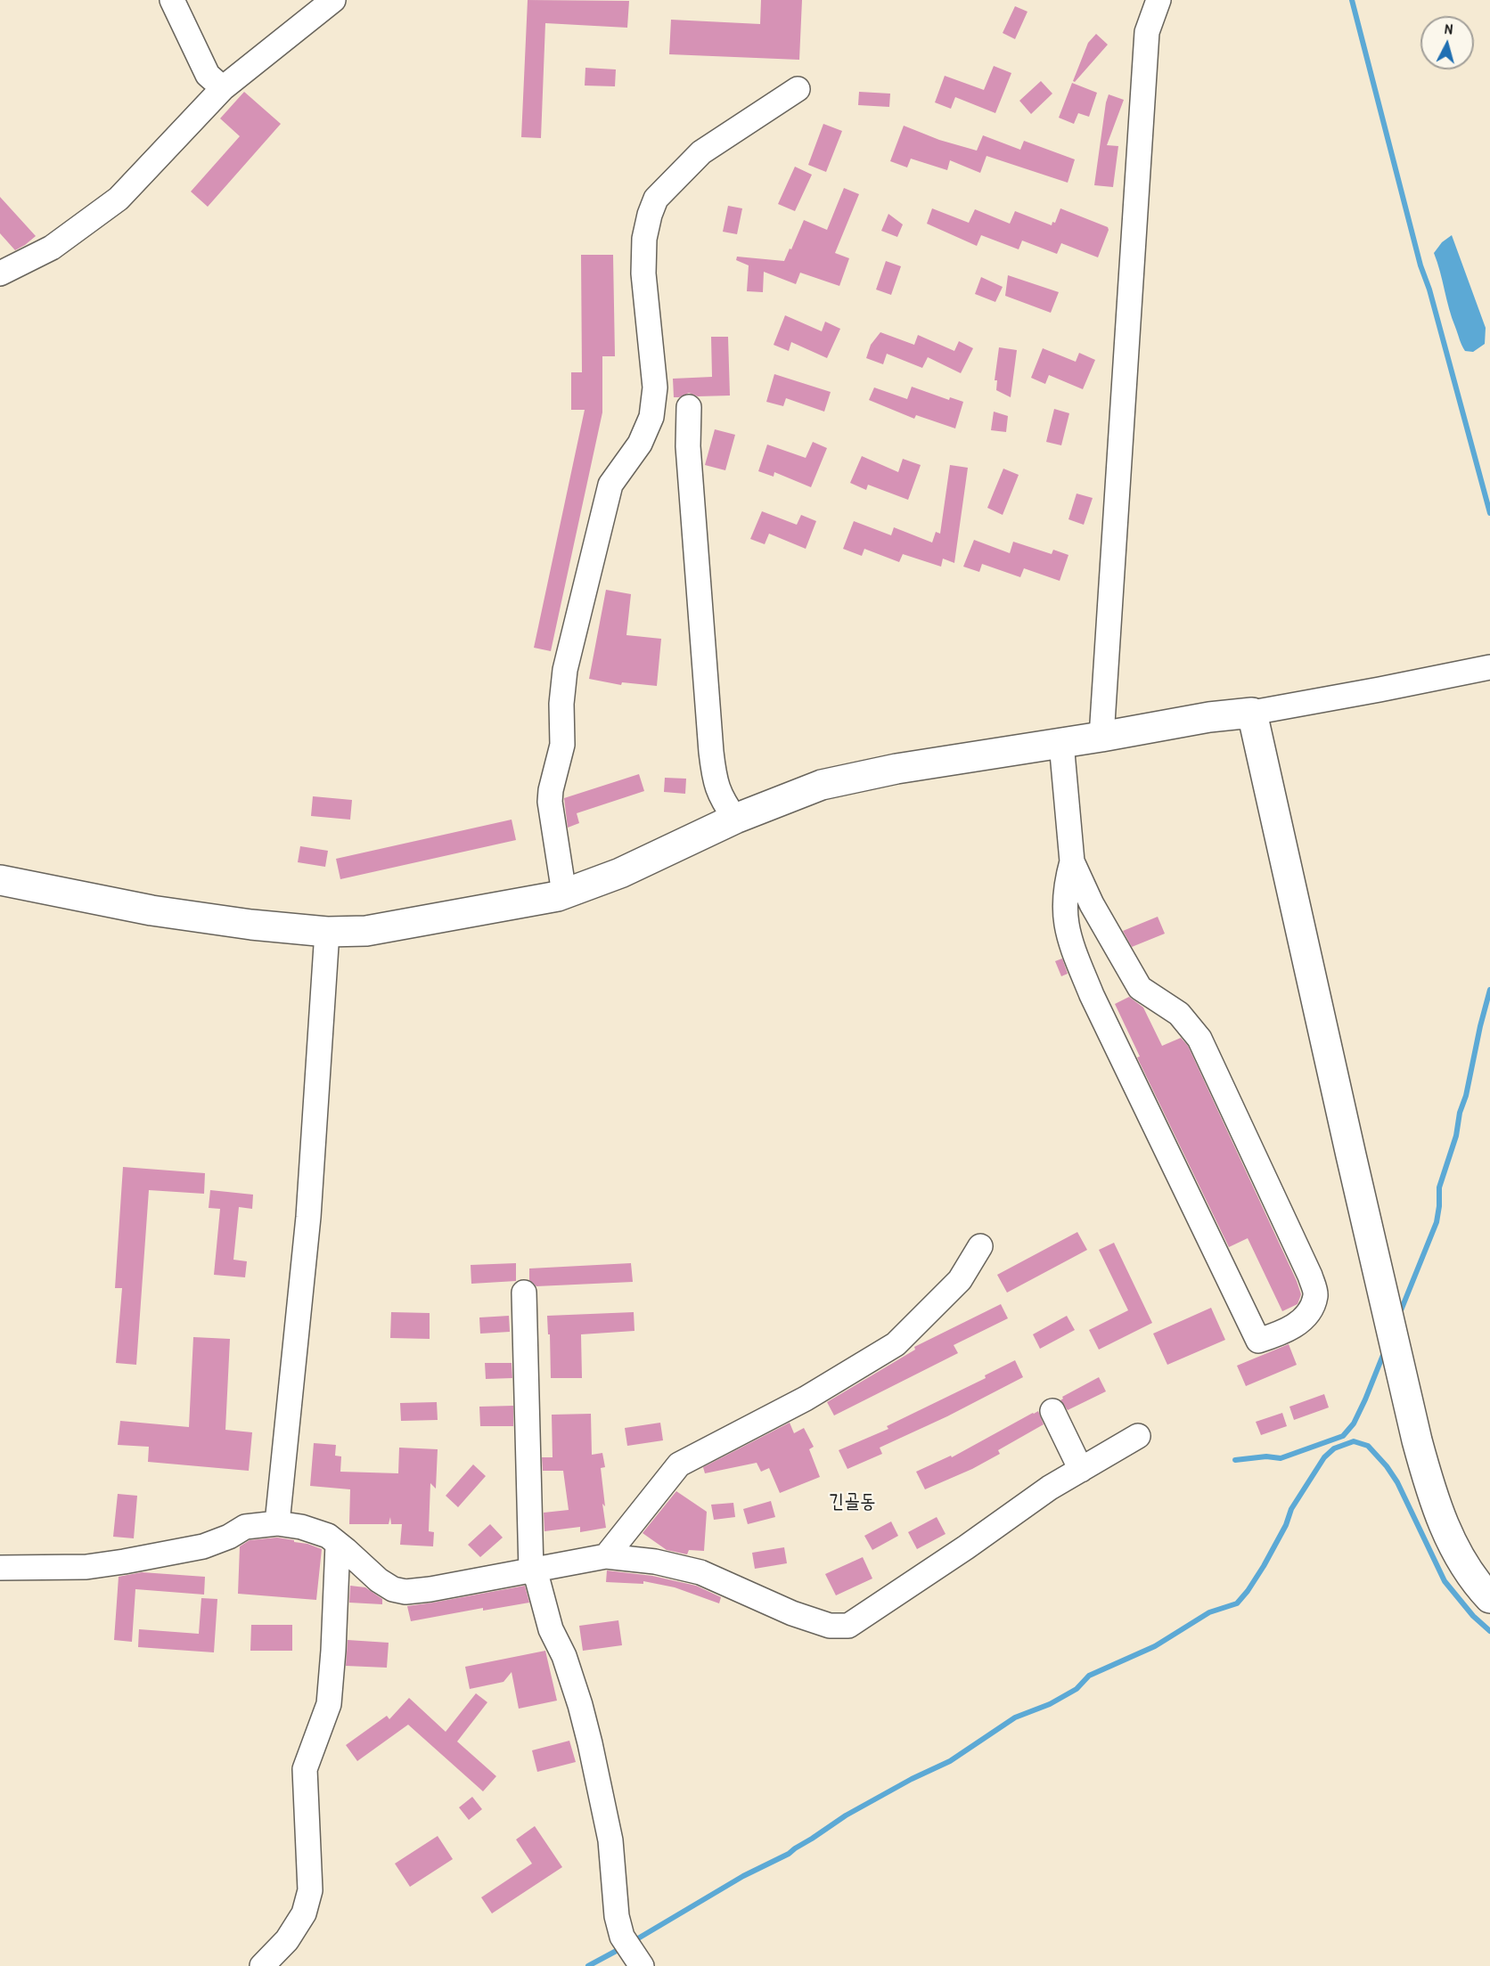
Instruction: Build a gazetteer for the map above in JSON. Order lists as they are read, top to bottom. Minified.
{"districts":["긴골동"],"north":"top"}
